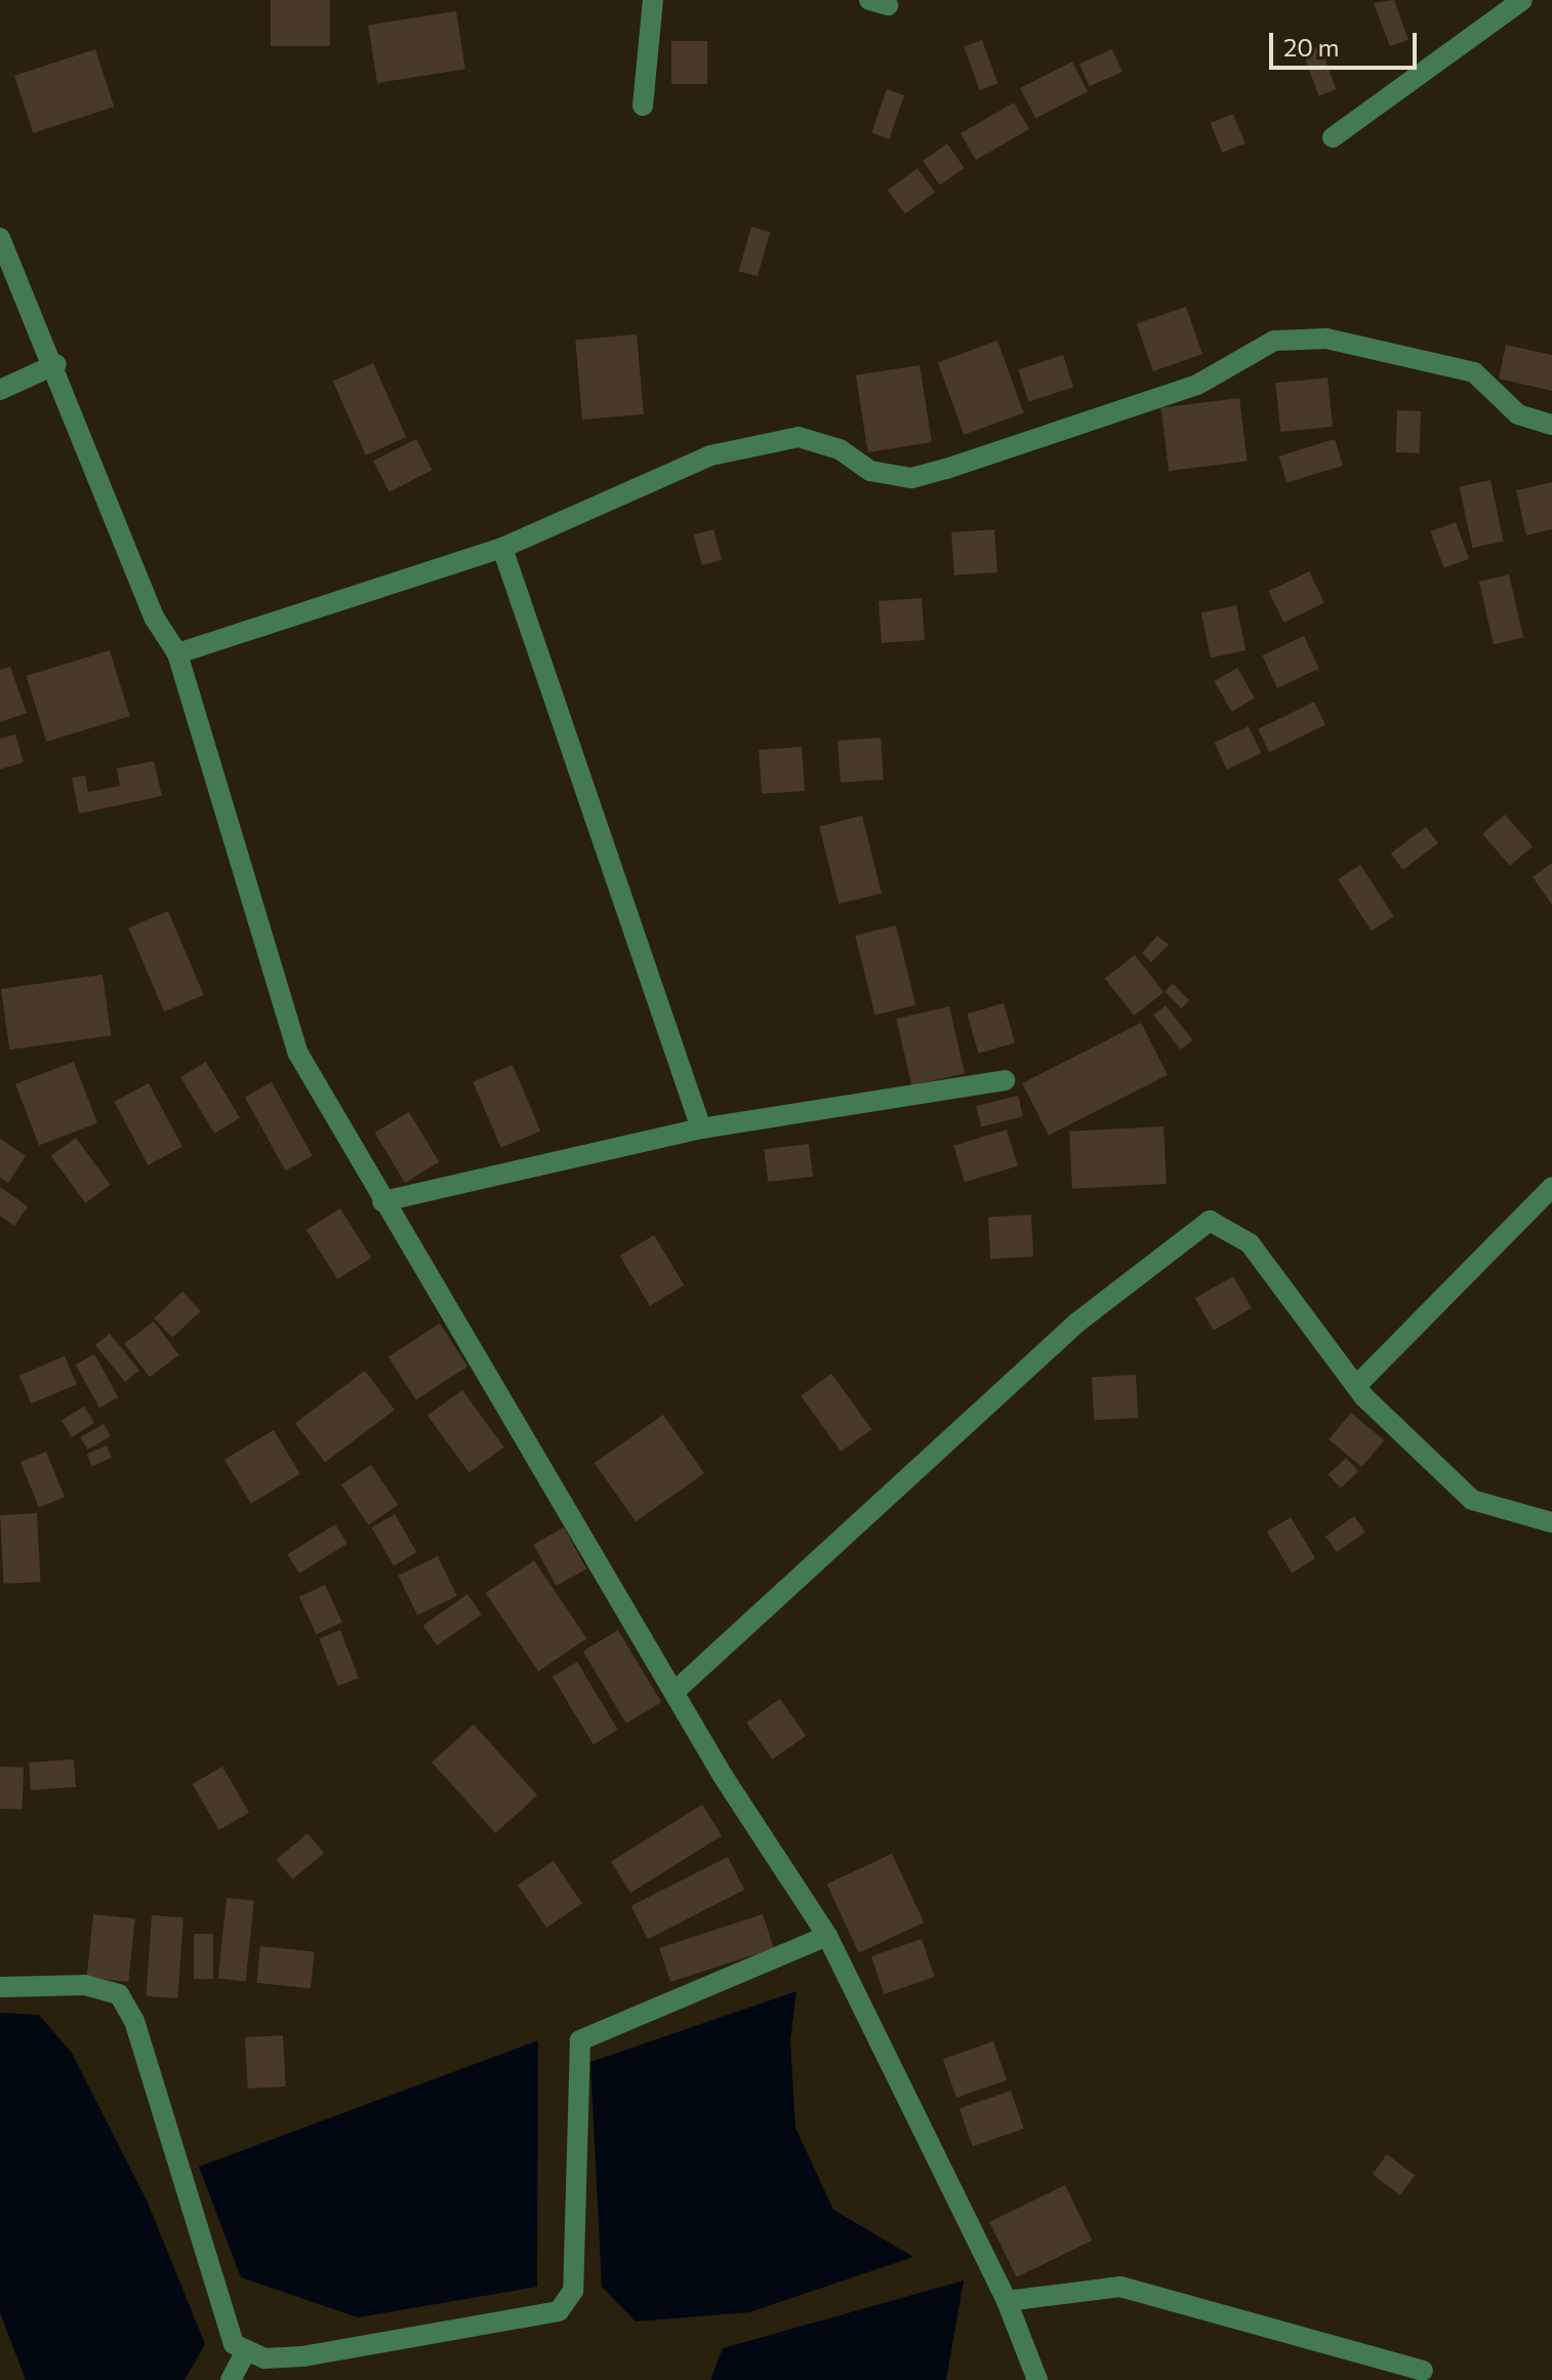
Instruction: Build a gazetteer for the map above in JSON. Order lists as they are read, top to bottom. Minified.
{"scale_bar":"20 m"}
